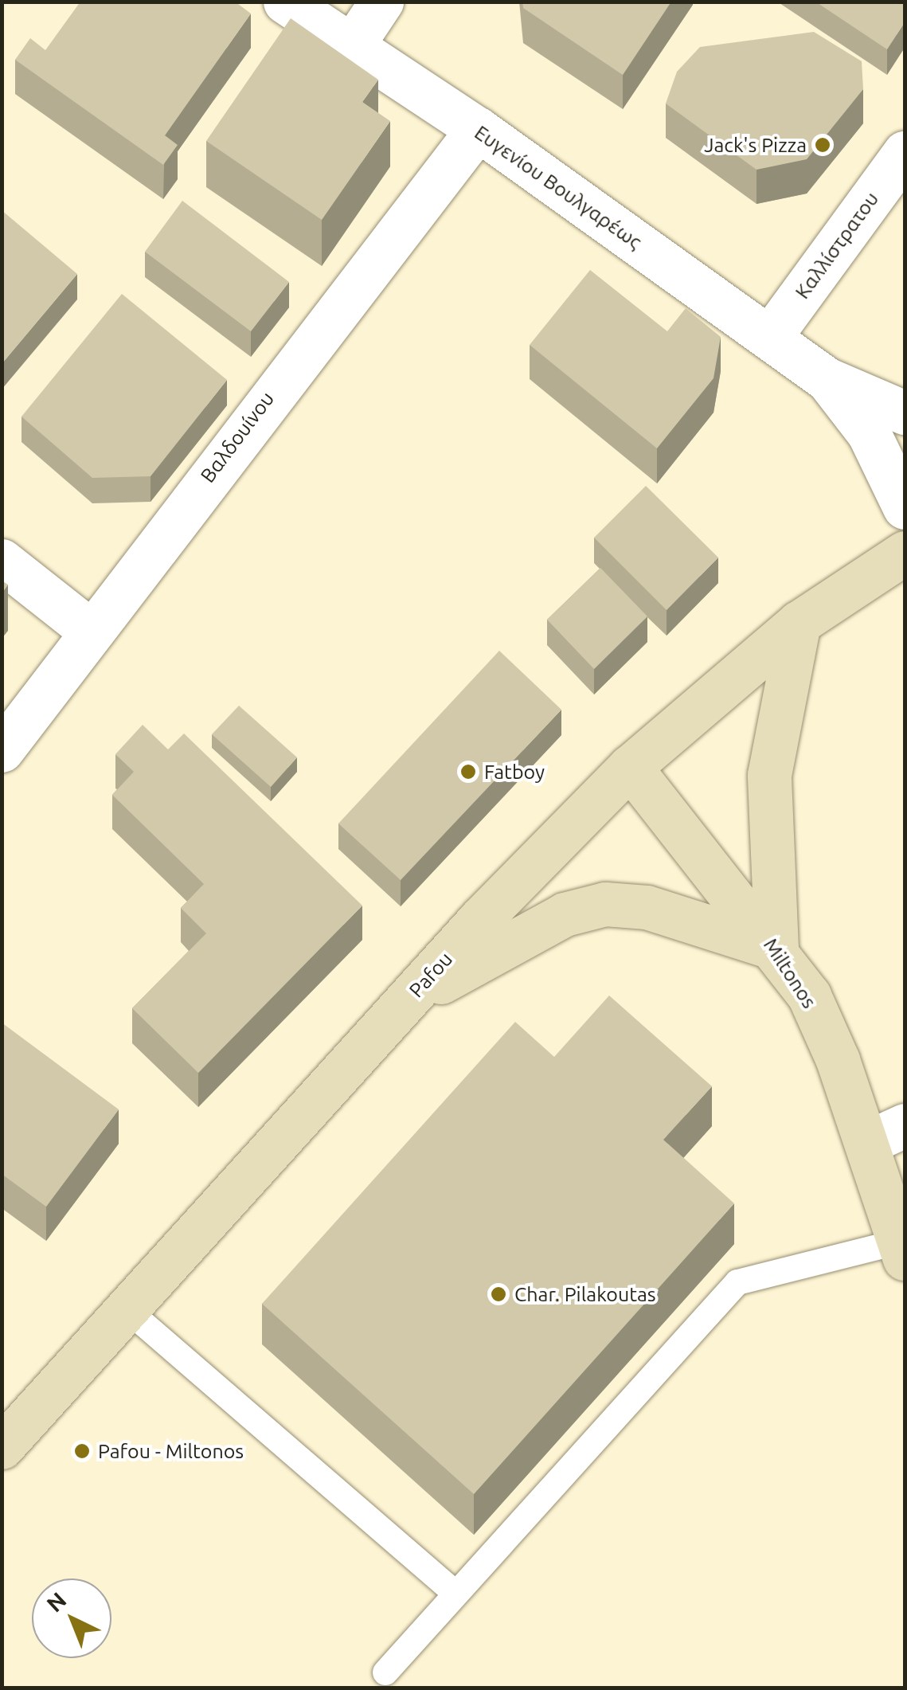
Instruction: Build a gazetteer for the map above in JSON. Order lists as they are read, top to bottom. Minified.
{"streets":{"main road":["Miltonos","Pafou"],"street":["Ευγενίου Βουλγαρέως","Καλλίστρατου","Βαλδουίνου"]},"crossings":[["Ευγενίου Βουλγαρέως","Καλλίστρατου"],["Ευγενίου Βουλγαρέως","Βαλδουίνου"],["Miltonos","Pafou"]],"places":["Jack's Pizza","Fatboy","Char. Pilakoutas","Pafou - Miltonos"],"north":"top left"}
